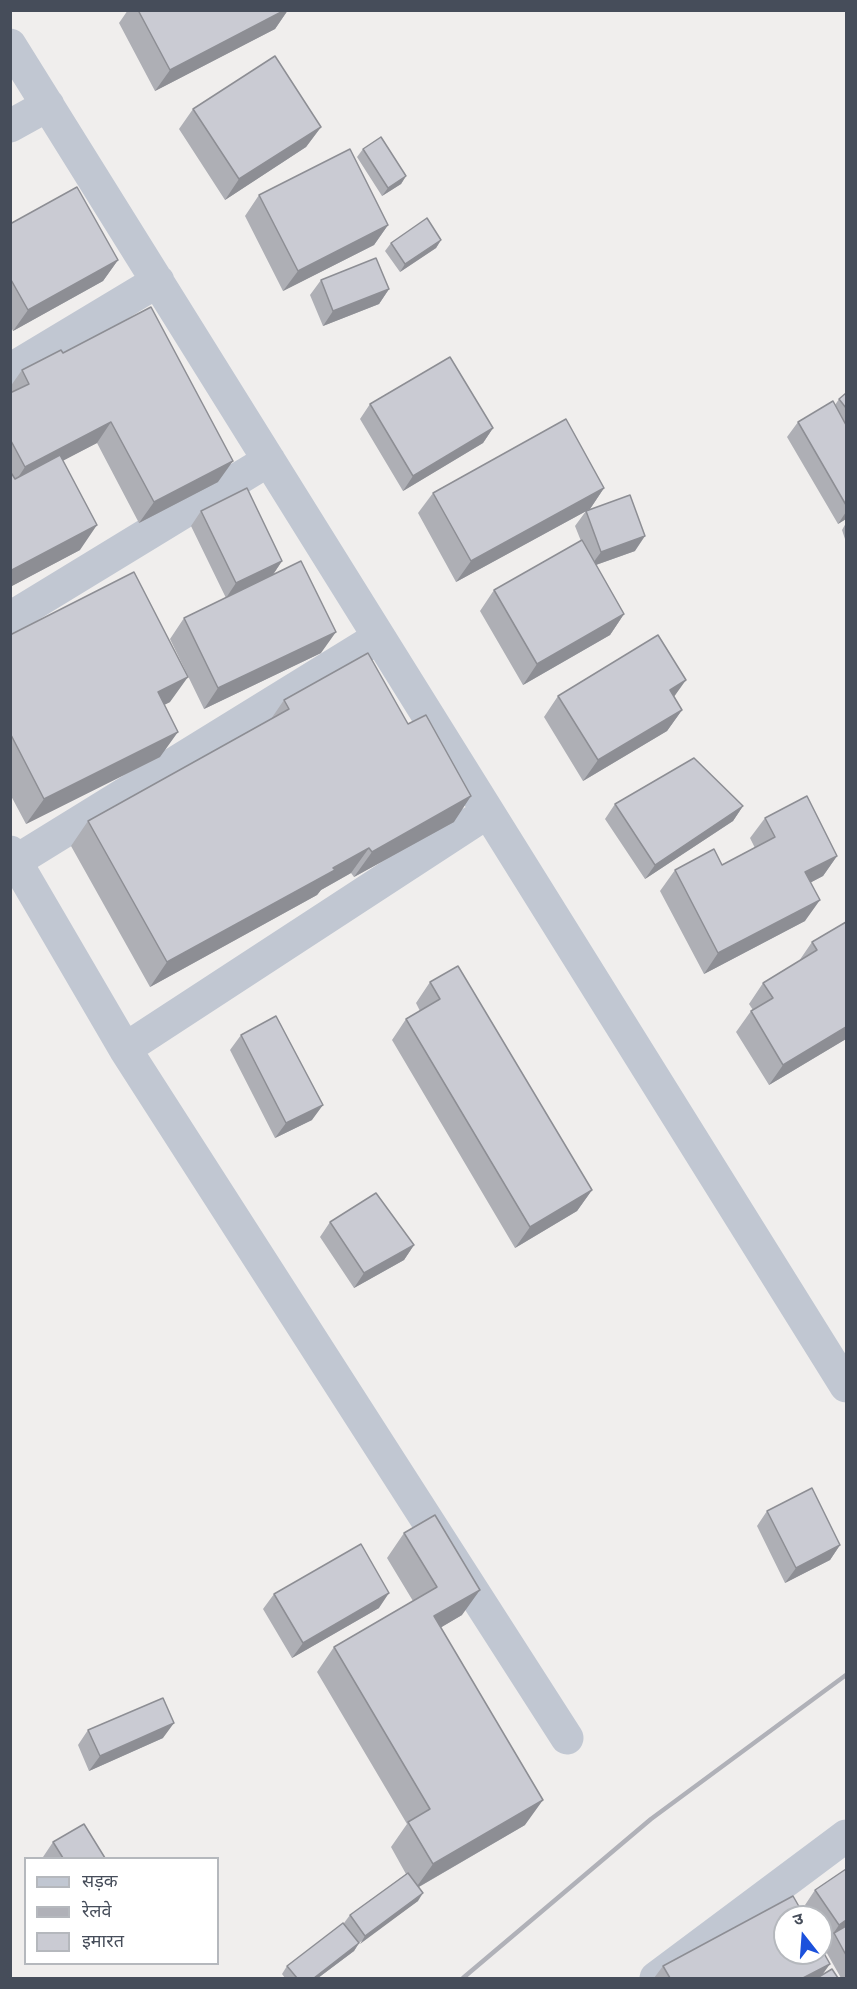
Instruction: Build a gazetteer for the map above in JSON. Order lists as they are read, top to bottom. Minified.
{"legend":["सड़क","रेलवे","इमारत"],"north":"top"}
